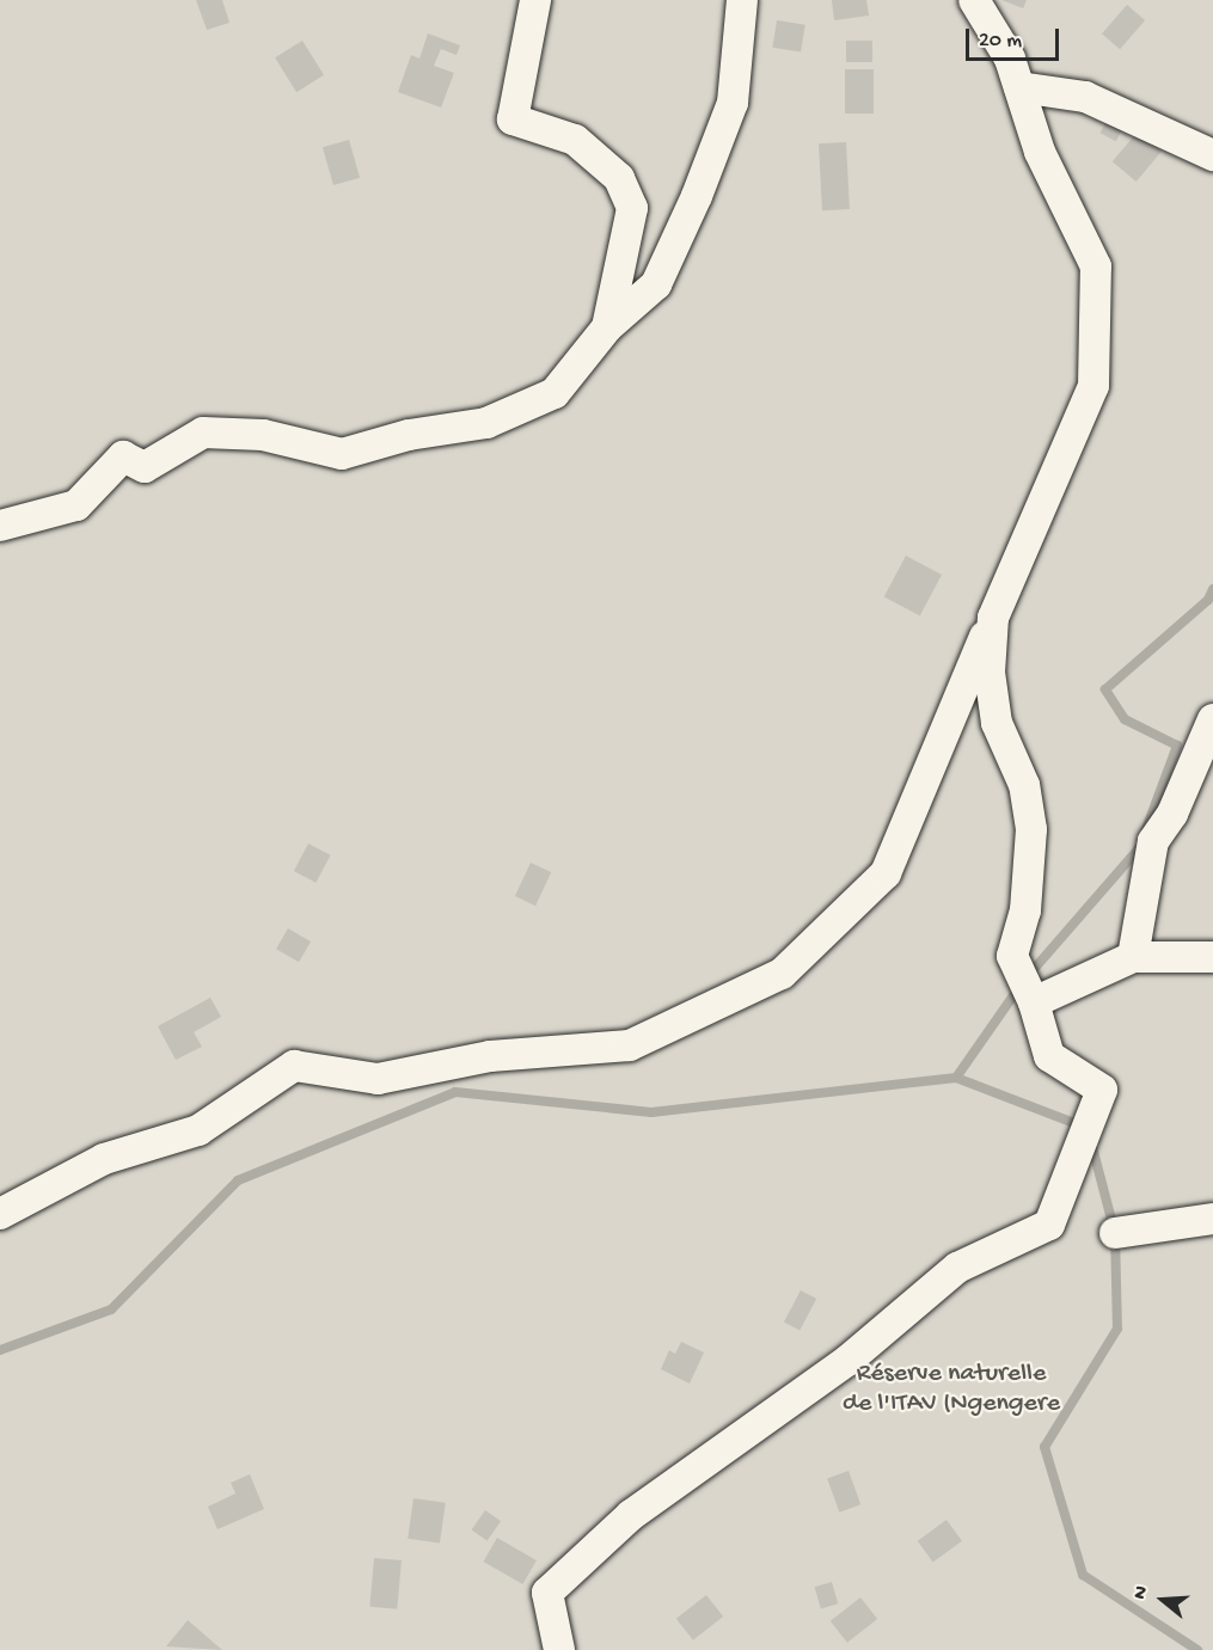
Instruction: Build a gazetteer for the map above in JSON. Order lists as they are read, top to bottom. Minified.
{"parks":["Réserve naturelle de l'ITAV (Ngengere"],"scale_bar":"20 m","north":"left"}
